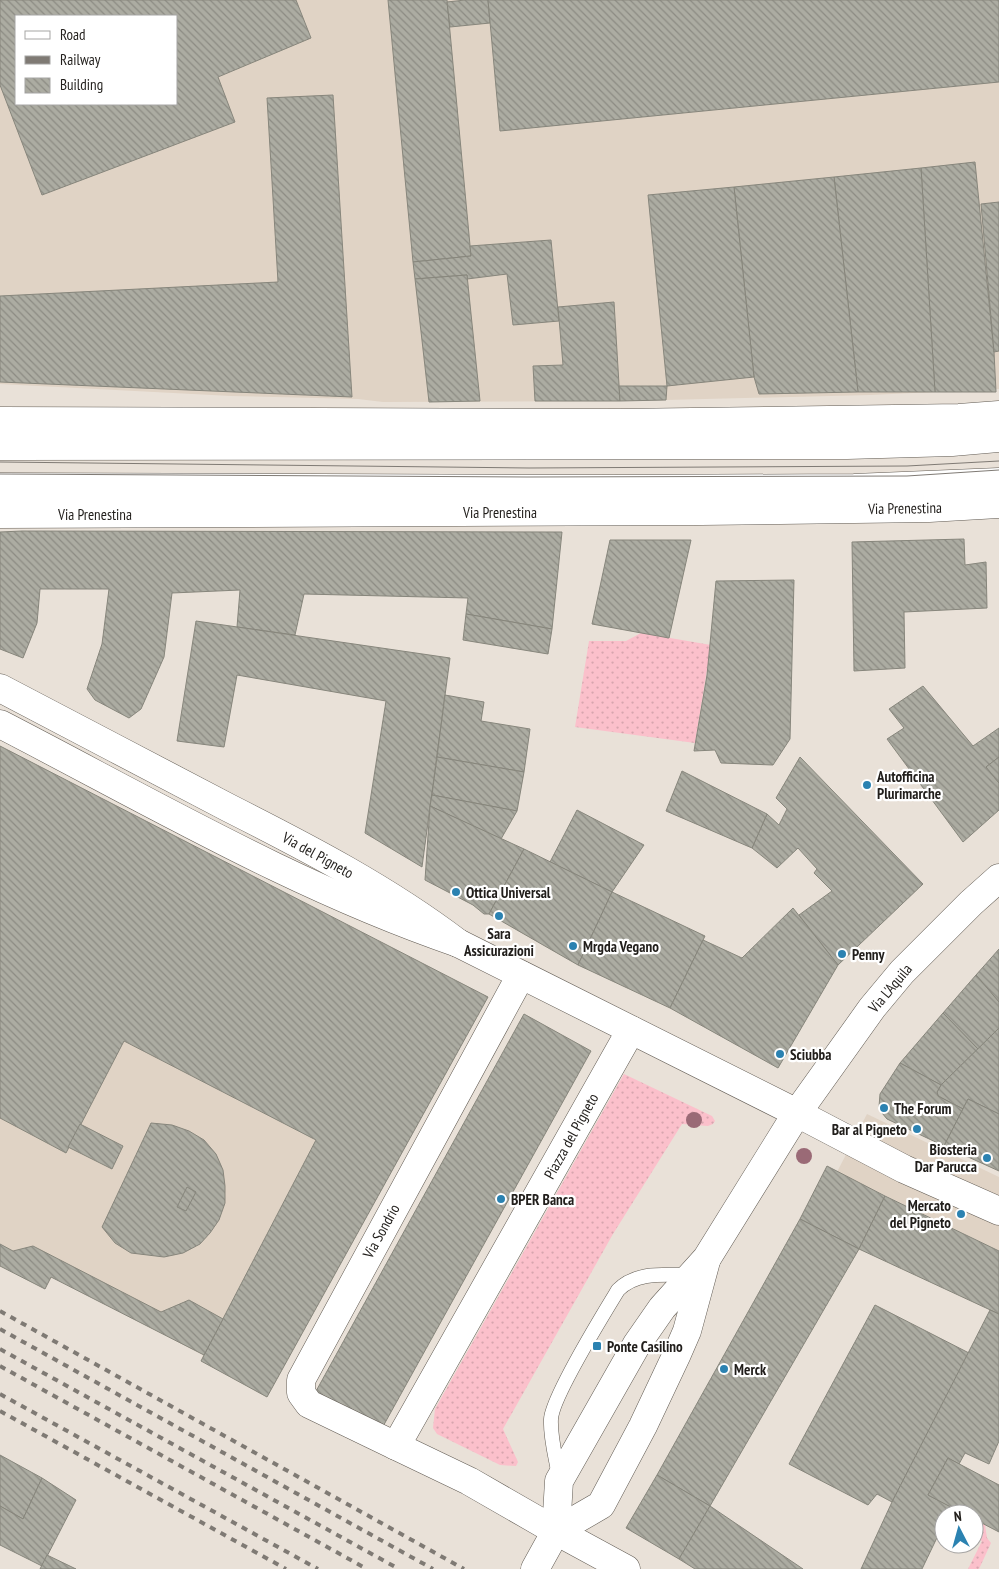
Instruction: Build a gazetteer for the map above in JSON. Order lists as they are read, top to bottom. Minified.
{"streets":{"main road":["Via Prenestina","Via del Pigneto","Via L'Aquila","Piazza del Pigneto","Via Sondrio"]},"crossings":[["Via del Pigneto","Piazza del Pigneto"],["Via del Pigneto","Via Sondrio"],["Piazza del Pigneto","Via Sondrio"]],"places":{"other":["Autofficina Plurimarche","Ottica Universal","Sara Assicurazioni","Mrgda Vegano","Penny","Sciubba","The Forum","Bar al Pigneto","Biosteria Dar Parucca","BPER Banca","Mercato del Pigneto","Merck"],"transit":["Ponte Casilino"]},"legend":["Road","Railway","Building"],"north":"top"}
